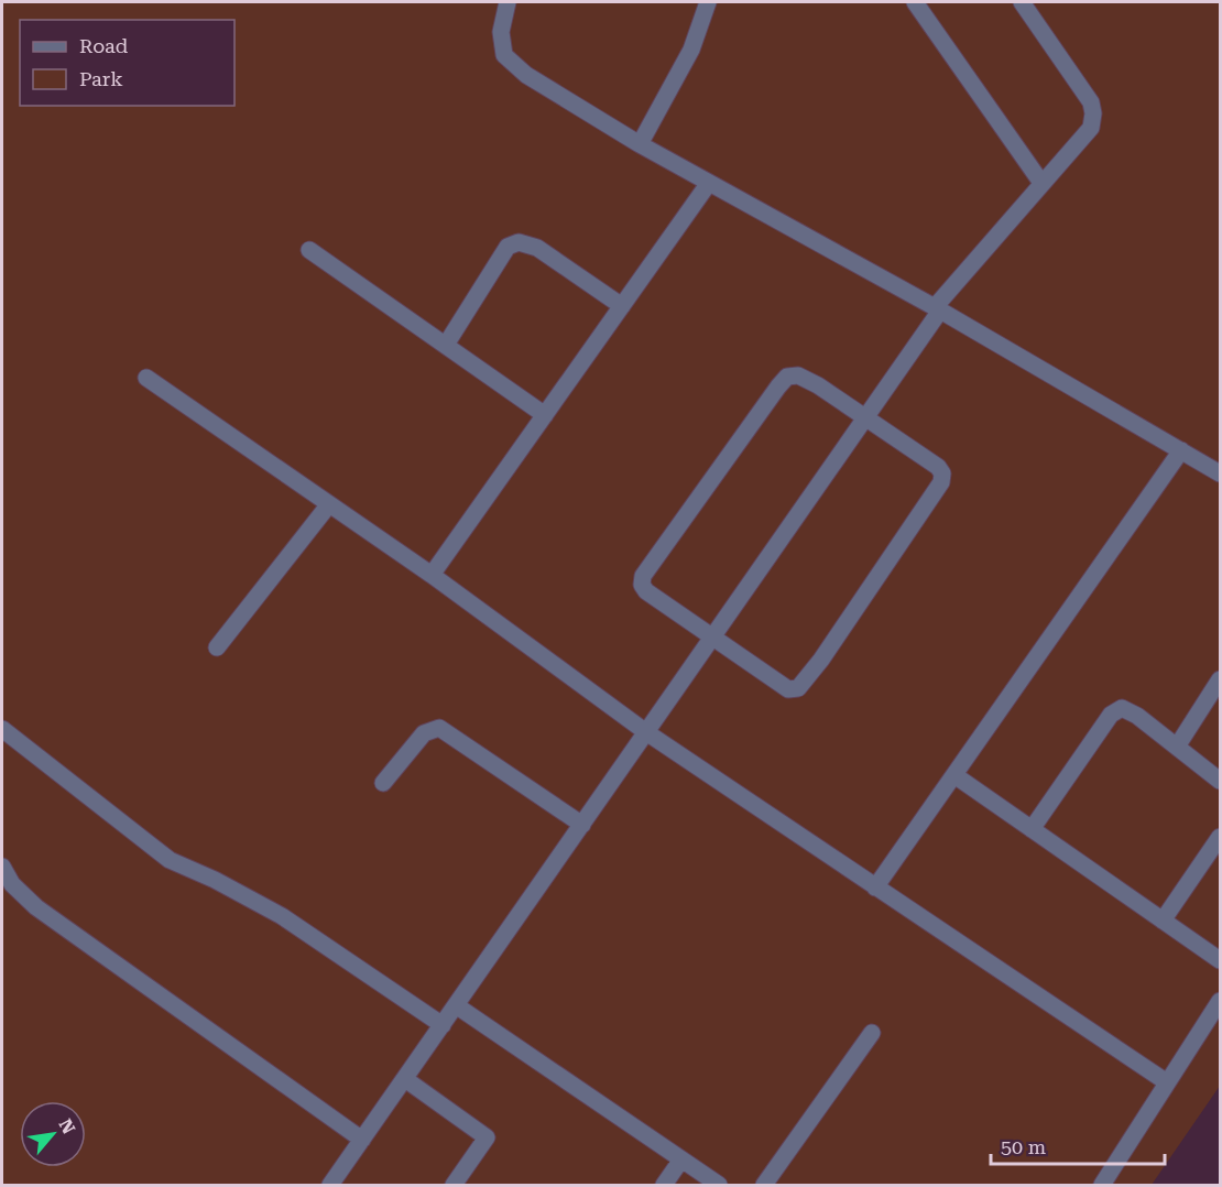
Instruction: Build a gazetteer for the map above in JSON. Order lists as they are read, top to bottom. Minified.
{"legend":["Road","Park"],"scale_bar":"50 m","north":"top right"}
